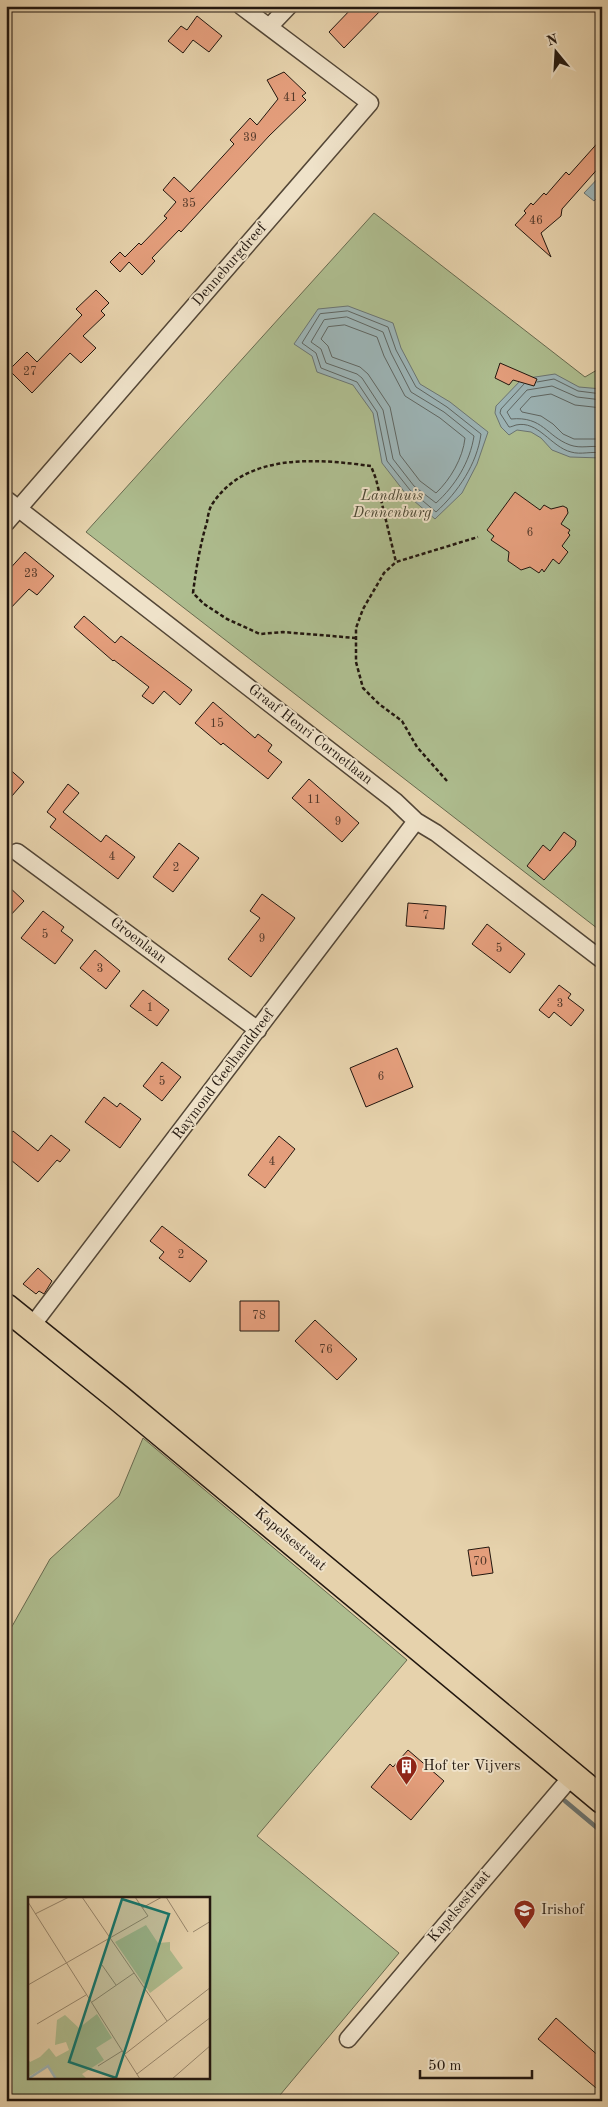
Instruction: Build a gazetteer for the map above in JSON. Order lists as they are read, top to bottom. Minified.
{"streets":{"main road":["Kapelsestraat"],"street":["Denneburgdreef","Graaf Henri Cornetlaan","Groenlaan","Raymond Geelhanddreef"]},"crossings":[["Denneburgdreef","Graaf Henri Cornetlaan"],["Graaf Henri Cornetlaan","Raymond Geelhanddreef"],["Groenlaan","Raymond Geelhanddreef"],["Raymond Geelhanddreef","Kapelsestraat"]],"parks":["Landhuis Dennenburg"],"places":{"building":["Hof ter Vijvers"],"school or university":["Irishof"]},"house_numbers":["41","39","35","46","27","6","23","15","11","9","4","2","7","5","9","5","3","3","1","6","5","4","2","78","76","70"],"scale_bar":"50 m","north":"top"}
